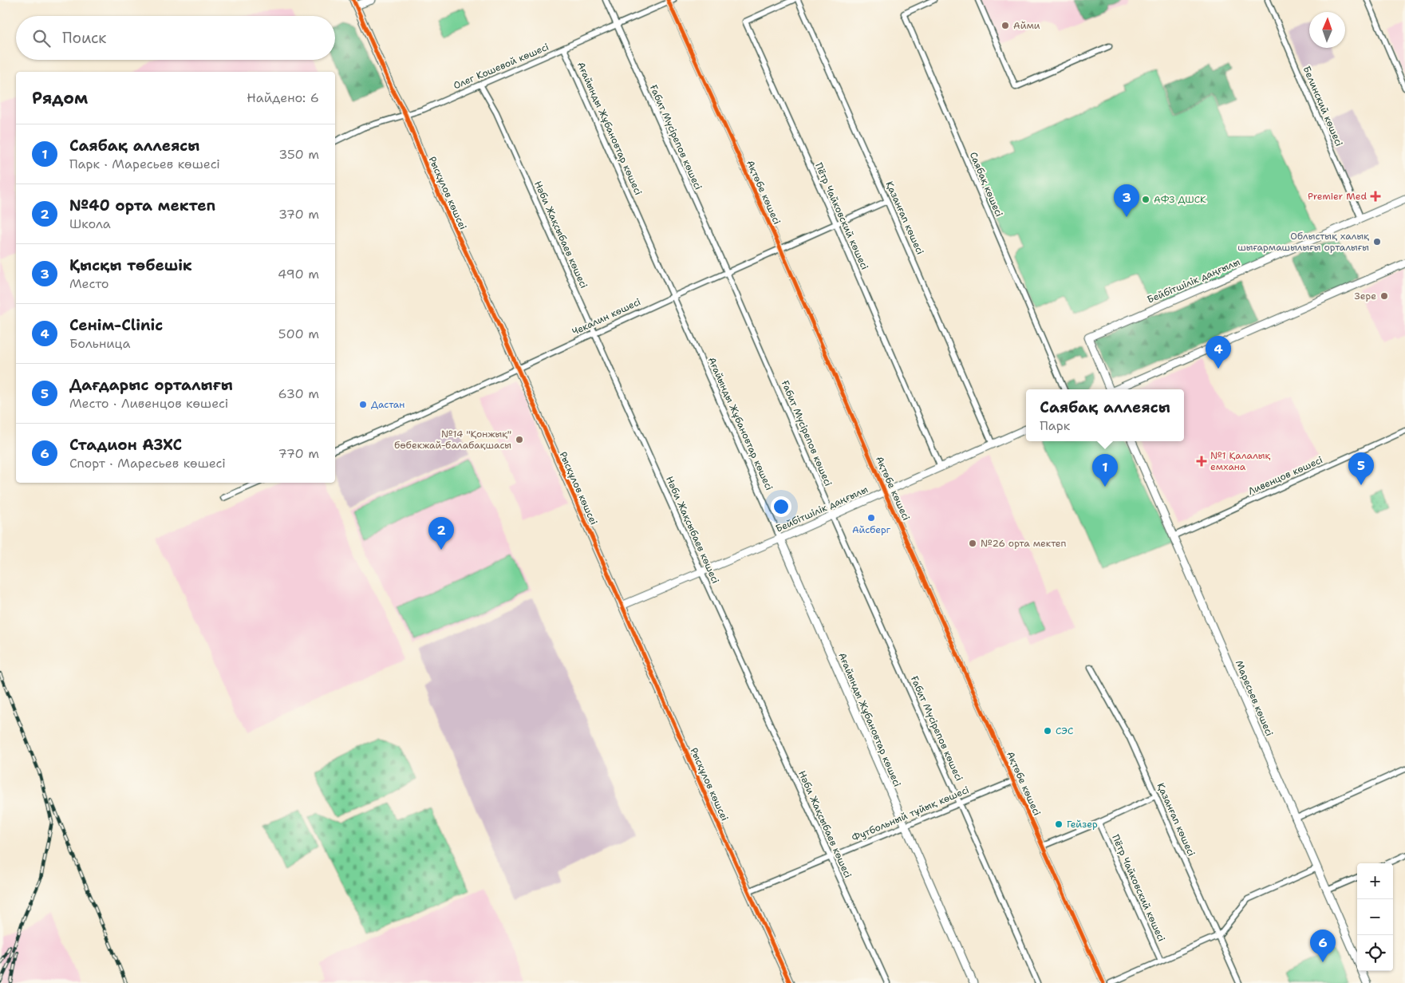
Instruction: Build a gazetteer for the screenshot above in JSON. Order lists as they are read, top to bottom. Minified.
{"streets":{"street":["Олег Кошевой көшесі","Белинский көшесі","Ағайынды Жұбановтар көшесі","Ғабит Мүсірепов көшесі","Саябақ көшесі","Ақтөбе көшесі","Рысқұлов көшсеі","Пётр Чайковский көшесі","Қазанғап көшесі","Нәби Жақсыбаев көшесі","Бейбітшілік даңғылы","Чекалин көшесі","Ливенцов көшесі","Маресьев көшесі","Футбольный тұйық көшесі"]},"crossings":[["Олег Кошевой көшесі","Ағайынды Жұбановтар көшесі"],["Олег Кошевой көшесі","Ғабит Мүсірепов көшесі"],["Олег Кошевой көшесі","Ақтөбе көшесі"],["Олег Кошевой көшесі","Рысқұлов көшсеі"],["Олег Кошевой көшесі","Нәби Жақсыбаев көшесі"],["Белинский көшесі","Бейбітшілік даңғылы"],["Ағайынды Жұбановтар көшесі","Бейбітшілік даңғылы"],["Ағайынды Жұбановтар көшесі","Чекалин көшесі"],["Ағайынды Жұбановтар көшесі","Футбольный тұйық көшесі"],["Ғабит Мүсірепов көшесі","Бейбітшілік даңғылы"],["Ғабит Мүсірепов көшесі","Чекалин көшесі"],["Ғабит Мүсірепов көшесі","Футбольный тұйық көшесі"],["Ақтөбе көшесі","Бейбітшілік даңғылы"],["Ақтөбе көшесі","Чекалин көшесі"],["Ақтөбе көшесі","Футбольный тұйық көшесі"],["Рысқұлов көшсеі","Бейбітшілік даңғылы"],["Рысқұлов көшсеі","Чекалин көшесі"],["Рысқұлов көшсеі","Футбольный тұйық көшесі"],["Пётр Чайковский көшесі","Бейбітшілік даңғылы"],["Пётр Чайковский көшесі","Чекалин көшесі"],["Қазанғап көшесі","Бейбітшілік даңғылы"],["Қазанғап көшесі","Чекалин көшесі"],["Нәби Жақсыбаев көшесі","Бейбітшілік даңғылы"],["Нәби Жақсыбаев көшесі","Чекалин көшесі"],["Нәби Жақсыбаев көшесі","Футбольный тұйық көшесі"],["Ливенцов көшесі","Маресьев көшесі"]],"places":{"other":["Айми","АФЗ ДШСК","Облыстық халық шығармашылығы орталығы","Зере","Дастан","№14 \"Қонжық\" бөбекжай-балабақшасы","Айсберг","№26 орта мектеп","СЭС","Гейзер"],"health":["Premier Med","№1 Қалалық емхана"]},"north":"top","page":{"search":"Поиск","heading":["Рядом","Найдено: 6"],"list":[{"mark":"1","name":"Саябақ аллеясы","note":"Парк · Маресьев көшесі","value":"350 m"},{"mark":"2","name":"№40 орта мектеп","note":"Школа","value":"370 m"},{"mark":"3","name":"Қысқы төбешік","note":"Место","value":"490 m"},{"mark":"4","name":"Сенім-Clinic","note":"Больница","value":"500 m"},{"mark":"5","name":"Дағдарыс орталығы","note":"Место · Ливенцов көшесі","value":"630 m"},{"mark":"6","name":"Стадион АЗХС","note":"Спорт · Маресьев көшесі","value":"770 m"}],"pins":["3","4","5","1","2","6"],"popup":["Саябақ аллеясы","Парк"],"map_buttons":["+","−"]}}
